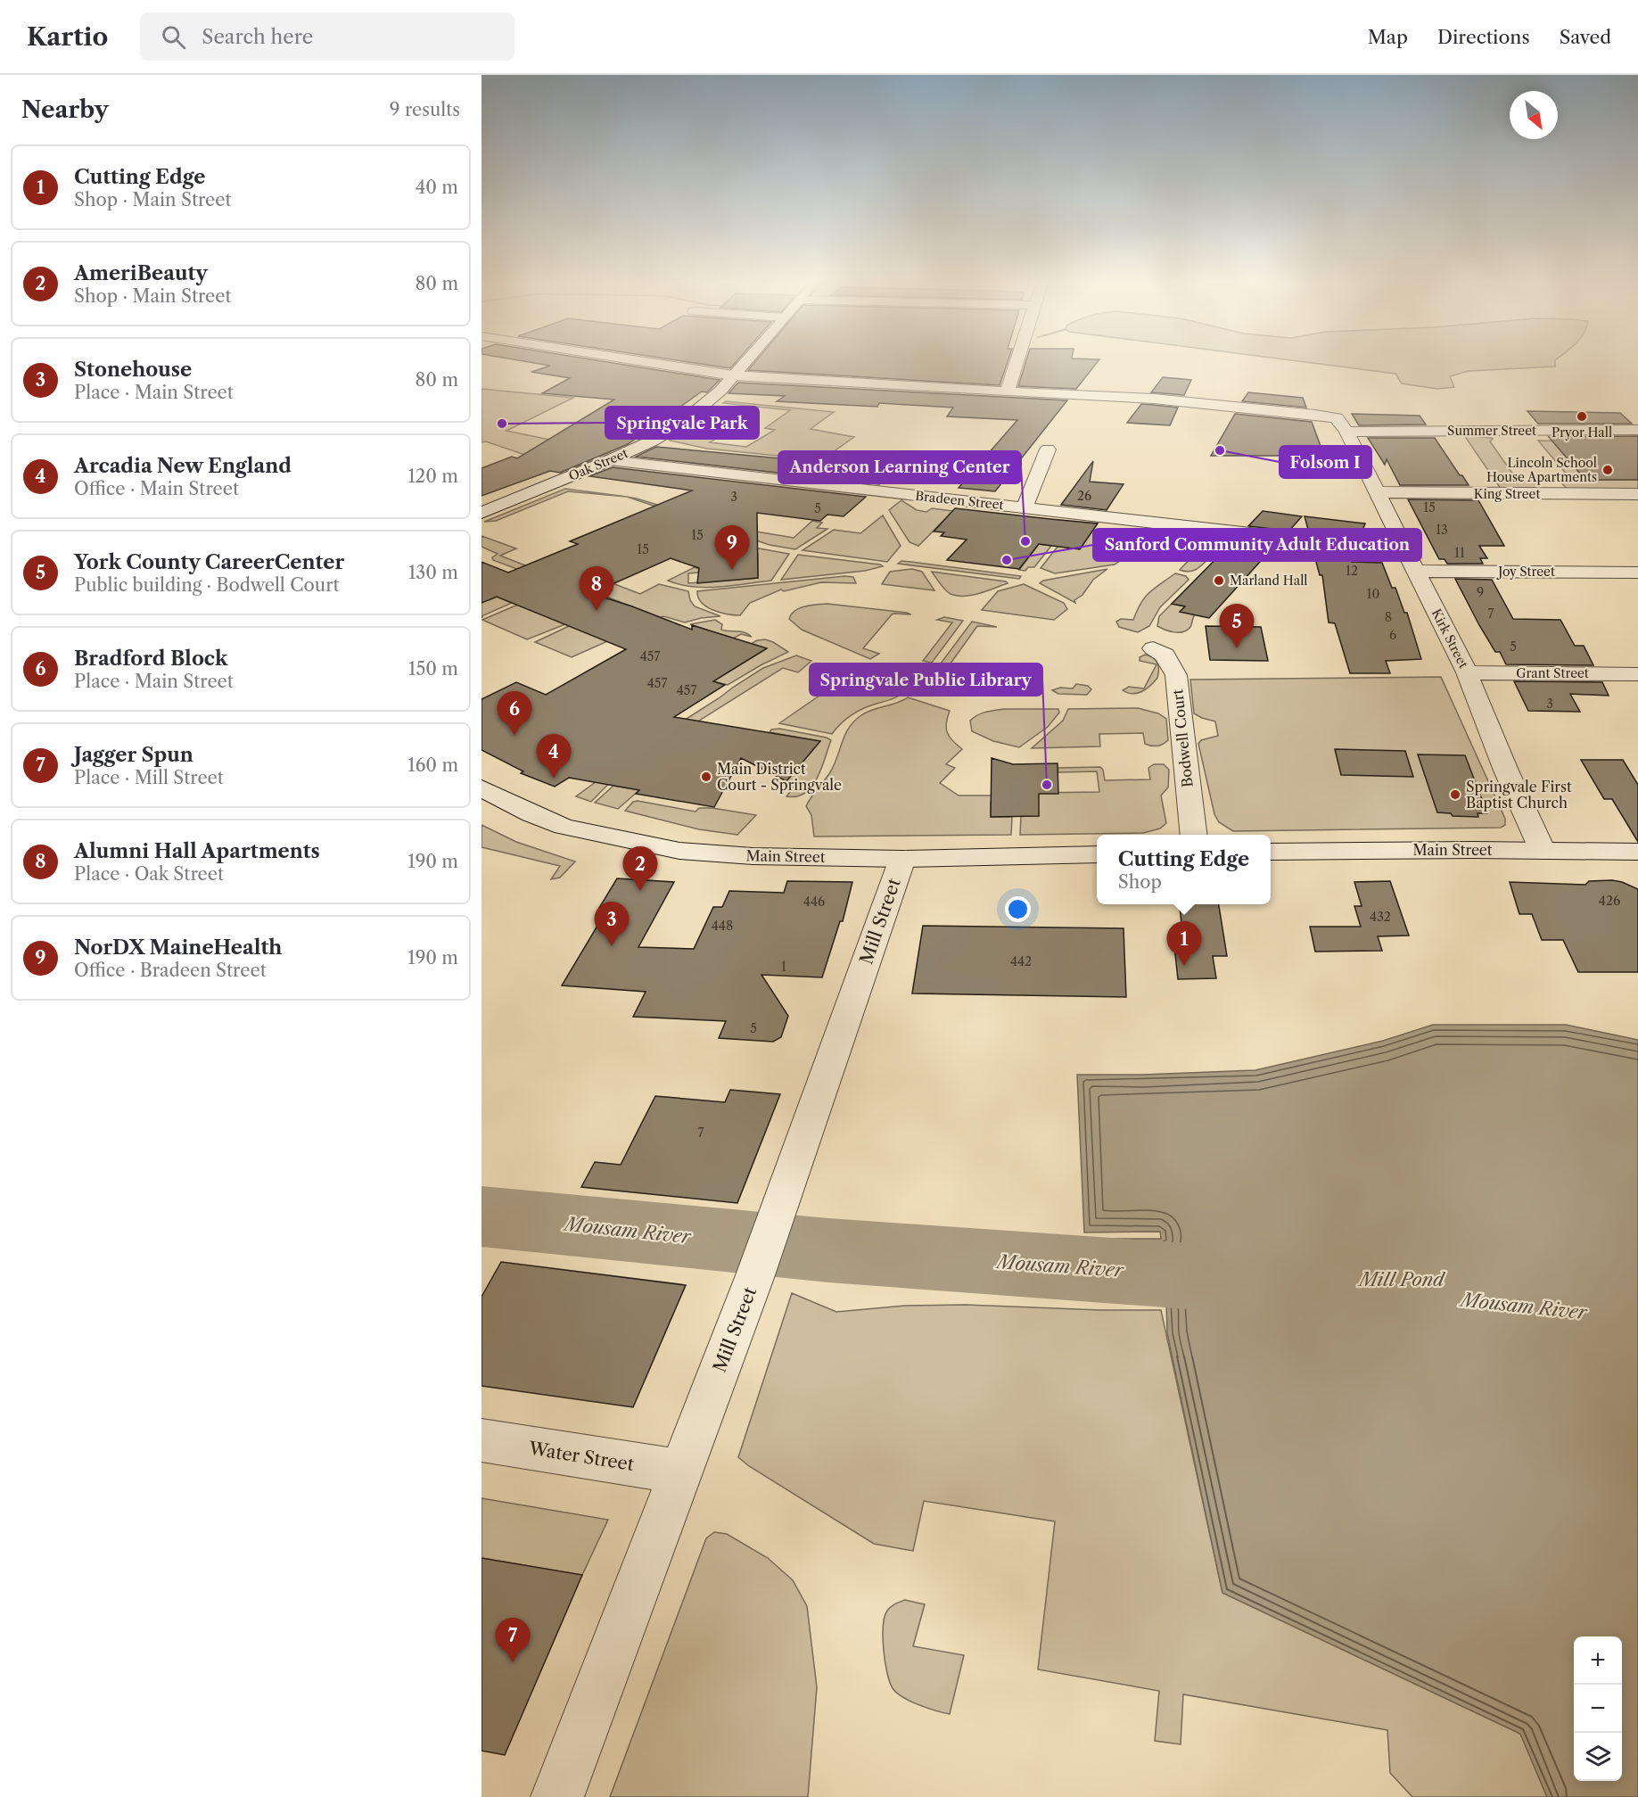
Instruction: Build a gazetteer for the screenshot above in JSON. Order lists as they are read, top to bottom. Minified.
{"streets":{"street":["Summer Street","Oak Street","King Street","Bradeen Street","Joy Street","Kirk Street","Grant Street","Bodwell Court","Main Street","Mill Street","Water Street"]},"crossings":[["Summer Street","Kirk Street"],["Oak Street","Bradeen Street"],["King Street","Kirk Street"],["Bradeen Street","Kirk Street"],["Joy Street","Kirk Street"],["Kirk Street","Grant Street"],["Kirk Street","Main Street"],["Main Street","Mill Street"],["Mill Street","Water Street"]],"water":["Mousam River","Mill Pond"],"places":["Pryor Hall","Springvale Park","Folsom I","Lincoln School House Apartments","Anderson Learning Center","Sanford Community Adult Education","Marland Hall","Main District Court - Springvale","Springvale Public Library","Springvale First Baptist Church"],"house_numbers":["26","3","15","5","13","15","15","11","12","9","10","7","8","6","5","457","457","457","3","426","446","432","448","442","1","5","7"],"north":"bottom right","page":{"header":"Kartio","search":"Search here","nav":["Map","Directions","Saved"],"heading":["Nearby","9 results"],"list":[{"mark":"1","name":"Cutting Edge","note":"Shop · Main Street","value":"40 m"},{"mark":"2","name":"AmeriBeauty","note":"Shop · Main Street","value":"80 m"},{"mark":"3","name":"Stonehouse","note":"Place · Main Street","value":"80 m"},{"mark":"4","name":"Arcadia New England","note":"Office · Main Street","value":"120 m"},{"mark":"5","name":"York County CareerCenter","note":"Public building · Bodwell Court","value":"130 m"},{"mark":"6","name":"Bradford Block","note":"Place · Main Street","value":"150 m"},{"mark":"7","name":"Jagger Spun","note":"Place · Mill Street","value":"160 m"},{"mark":"8","name":"Alumni Hall Apartments","note":"Place · Oak Street","value":"190 m"},{"mark":"9","name":"NorDX MaineHealth","note":"Office · Bradeen Street","value":"190 m"}],"pins":["9","8","5","6","4","2","3","1","7"],"popup":["Cutting Edge","Shop"],"map_buttons":["+","−"]}}
